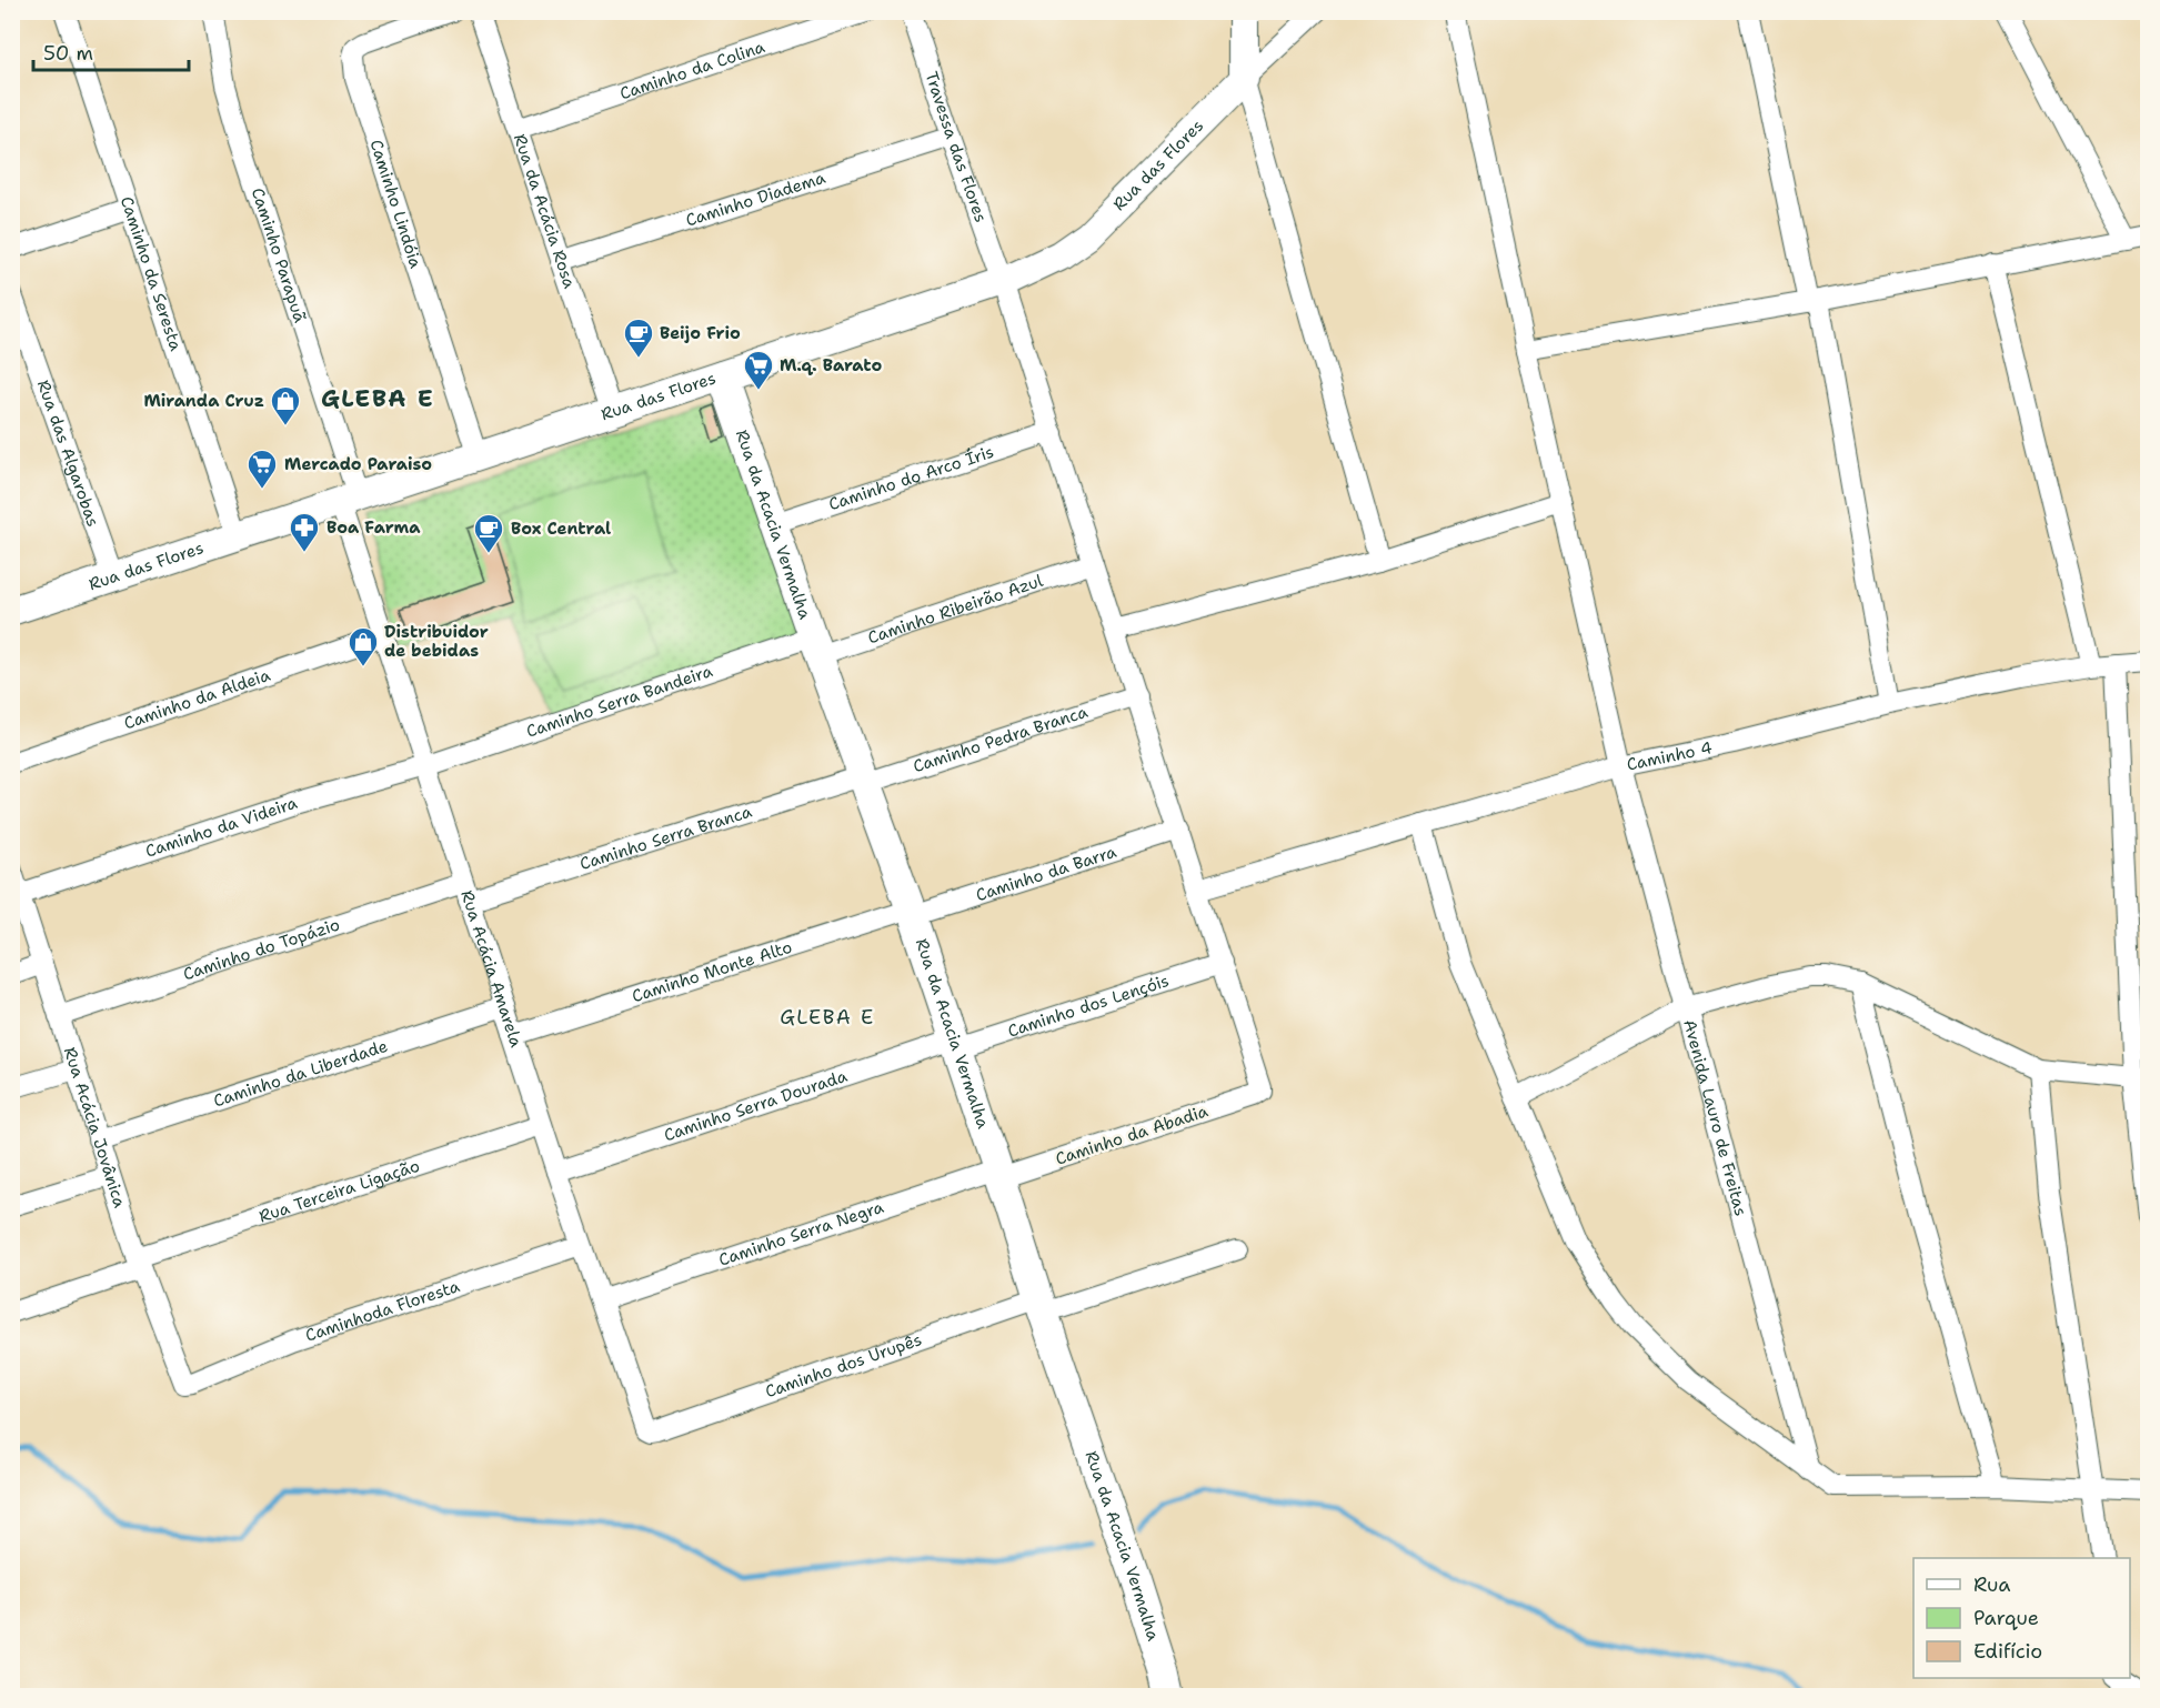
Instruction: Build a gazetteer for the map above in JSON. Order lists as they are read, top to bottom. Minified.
{"streets":{"street":["Caminho da Colina","Travessa das Flores","Rua das Flores","Caminho Diadema","Caminho Lindóia","Rua da Acácia Rosa","Caminho Parapuã","Caminho da Seresta","Rua das Algarobas","Caminho do Arco Íris","Rua da Acacia Vermalha","Caminho Ribeirão Azul","Caminho da Aldeia","Caminho Serra Bandeira","Caminho Pedra Branca","Caminho 4","Caminho da Videira","Caminho Serra Branca","Caminho da Barra","Caminho do Topázio","Rua Acácia Amarela","Caminho Monte Alto","Caminho dos Lençóis","Caminho da Liberdade","Caminho Serra Dourada","Avenida Lauro de Freitas","Rua Acácia Jovânica","Caminho da Abadia","Rua Terceira Ligação","Caminho Serra Negra","Caminhoda Floresta","Caminho dos Urupês"]},"crossings":[["Caminho da Colina","Rua da Acácia Rosa"],["Travessa das Flores","Rua das Flores"],["Travessa das Flores","Caminho Diadema"],["Travessa das Flores","Caminho do Arco Íris"],["Travessa das Flores","Caminho Ribeirão Azul"],["Travessa das Flores","Caminho Pedra Branca"],["Travessa das Flores","Caminho 4"],["Travessa das Flores","Caminho da Barra"],["Travessa das Flores","Caminho dos Lençóis"],["Travessa das Flores","Caminho da Abadia"],["Rua das Flores","Caminho Lindóia"],["Rua das Flores","Rua da Acácia Rosa"],["Rua das Flores","Caminho Parapuã"],["Rua das Flores","Caminho da Seresta"],["Rua das Flores","Rua das Algarobas"],["Rua das Flores","Rua da Acacia Vermalha"],["Rua das Flores","Rua Acácia Amarela"],["Caminho Diadema","Rua da Acácia Rosa"],["Caminho Parapuã","Rua Acácia Amarela"],["Caminho do Arco Íris","Rua da Acacia Vermalha"],["Rua da Acacia Vermalha","Caminho Ribeirão Azul"],["Rua da Acacia Vermalha","Caminho Serra Bandeira"],["Rua da Acacia Vermalha","Caminho Pedra Branca"],["Rua da Acacia Vermalha","Caminho Serra Branca"],["Rua da Acacia Vermalha","Caminho da Barra"],["Rua da Acacia Vermalha","Caminho Monte Alto"],["Rua da Acacia Vermalha","Caminho dos Lençóis"],["Rua da Acacia Vermalha","Caminho Serra Dourada"],["Rua da Acacia Vermalha","Caminho da Abadia"],["Rua da Acacia Vermalha","Caminho Serra Negra"],["Rua da Acacia Vermalha","Caminho dos Urupês"],["Caminho Ribeirão Azul","Caminho Serra Bandeira"],["Caminho da Aldeia","Rua Acácia Amarela"],["Caminho Serra Bandeira","Caminho da Videira"],["Caminho Serra Bandeira","Rua Acácia Amarela"],["Caminho Pedra Branca","Caminho Serra Branca"],["Caminho 4","Avenida Lauro de Freitas"],["Caminho da Videira","Rua Acácia Amarela"],["Caminho da Videira","Rua Acácia Jovânica"],["Caminho Serra Branca","Caminho do Topázio"],["Caminho Serra Branca","Rua Acácia Amarela"],["Caminho da Barra","Caminho Monte Alto"],["Caminho do Topázio","Rua Acácia Amarela"],["Caminho do Topázio","Rua Acácia Jovânica"],["Rua Acácia Amarela","Caminho Monte Alto"],["Rua Acácia Amarela","Caminho da Liberdade"],["Rua Acácia Amarela","Caminho Serra Dourada"],["Rua Acácia Amarela","Rua Terceira Ligação"],["Rua Acácia Amarela","Caminho Serra Negra"],["Rua Acácia Amarela","Caminhoda Floresta"],["Rua Acácia Amarela","Caminho dos Urupês"],["Caminho dos Lençóis","Caminho Serra Dourada"],["Caminho da Liberdade","Rua Acácia Jovânica"],["Rua Acácia Jovânica","Rua Terceira Ligação"],["Rua Acácia Jovânica","Caminhoda Floresta"],["Caminho da Abadia","Caminho Serra Negra"]],"districts":["GLEBA E","GLEBA E"],"places":{"cafe":["Beijo Frio","Box Central"],"supermarket":["M.q. Barato","Mercado Paraiso"],"shop":["Miranda Cruz","Distribuidor de bebidas"],"pharmacy":["Boa Farma"]},"legend":["Rua","Parque","Edifício"],"scale_bar":"50 m"}
